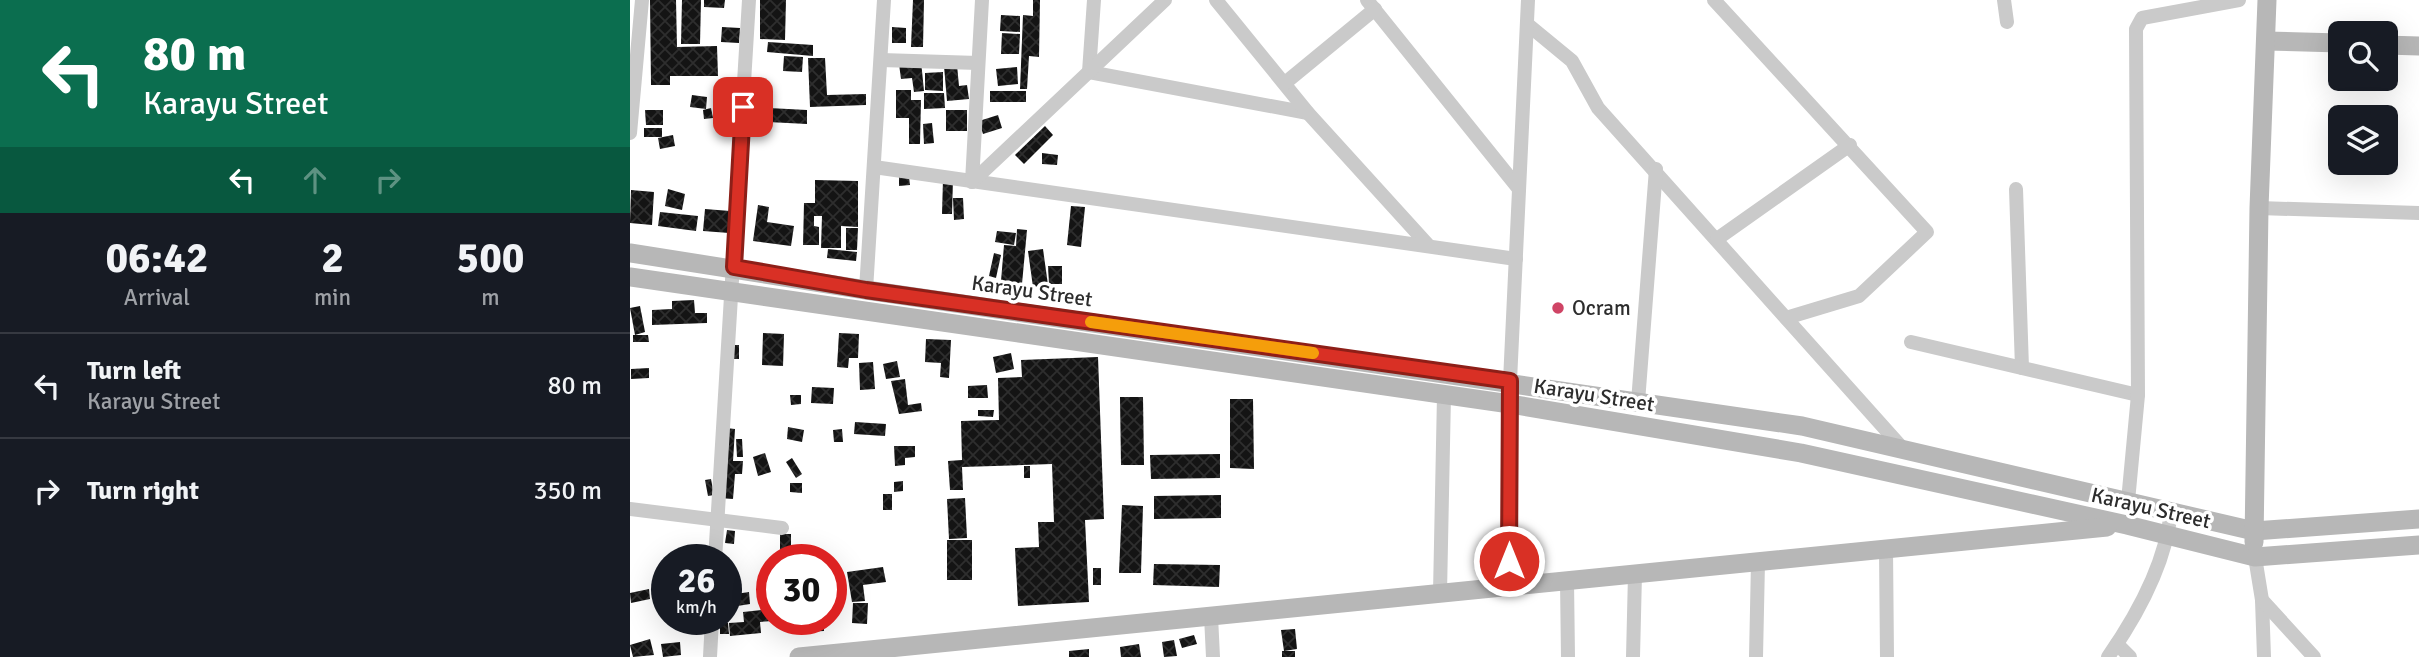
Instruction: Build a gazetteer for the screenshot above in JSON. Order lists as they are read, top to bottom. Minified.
{"streets":{"main road":["Karayu Street"]},"places":["Ocram"],"page":{"turn":["80 m","Karayu Street"],"eta":["06:42","Arrival","2","min","500","m"],"list":[{"name":"Turn left","note":"Karayu Street","value":"80 m"},{"name":"Turn right","value":"350 m"}],"speed":"26 km/h","limit":"30"}}
